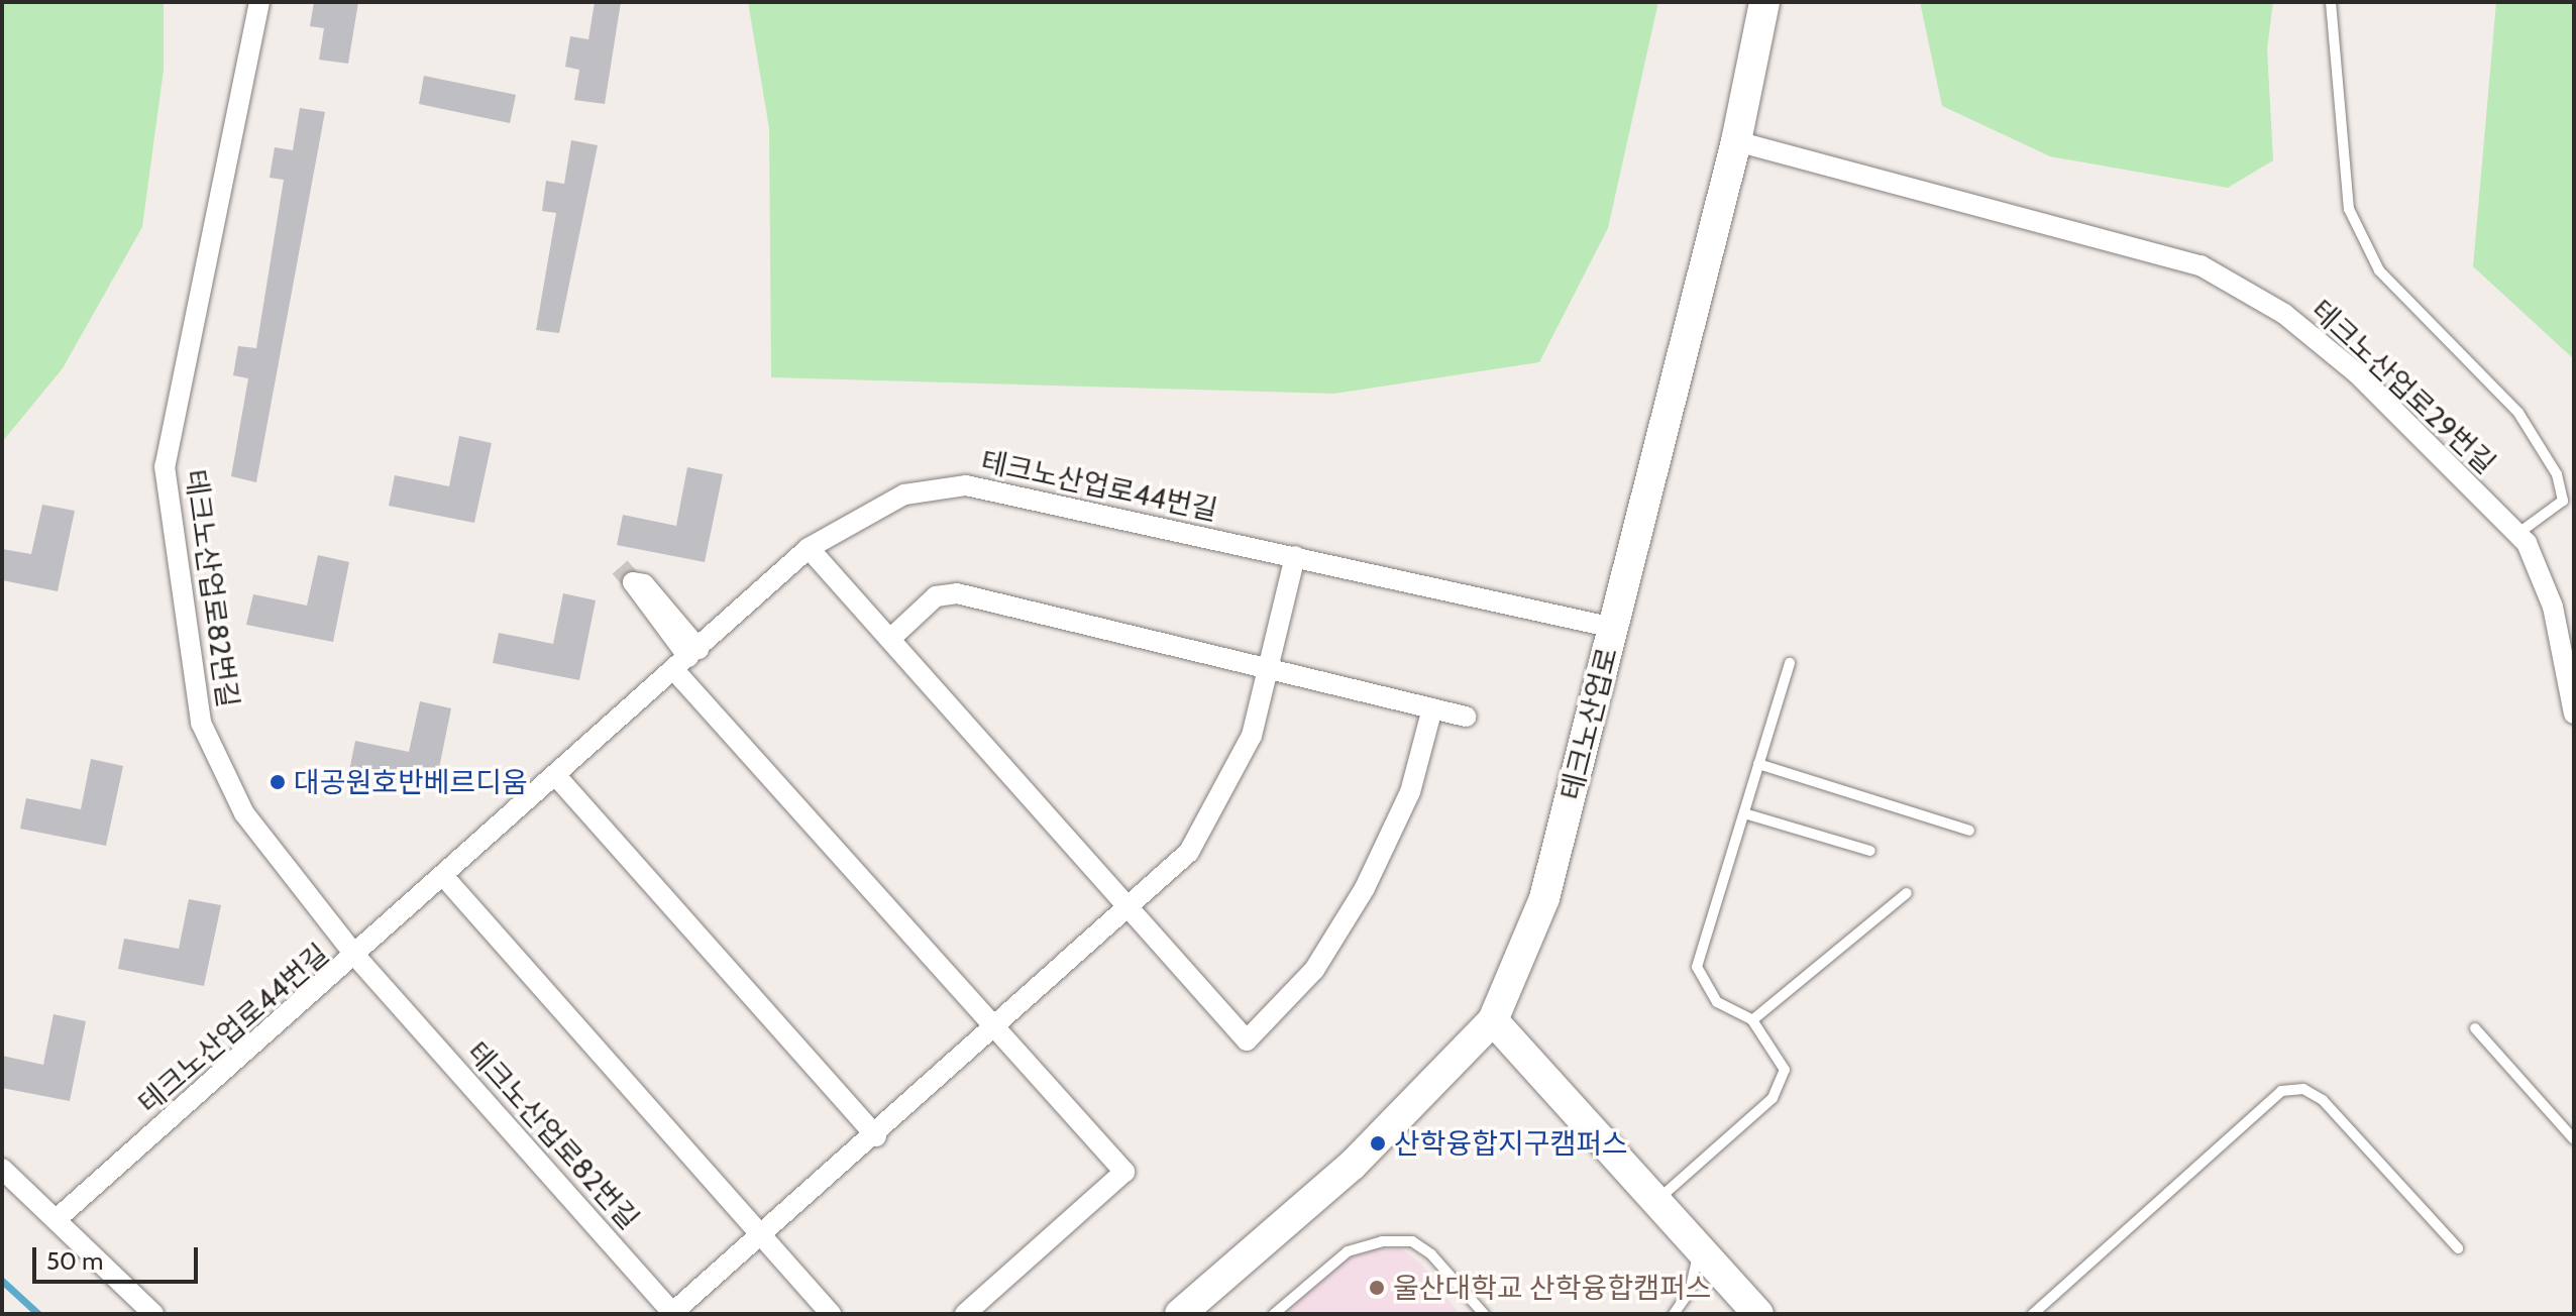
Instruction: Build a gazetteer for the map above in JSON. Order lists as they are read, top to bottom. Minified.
{"streets":{"main road":["테크노산업로"],"street":["테크노산업로29번길","테크노산업로44번길","테크노산업로82번길"]},"crossings":[["테크노산업로29번길","테크노산업로"],["테크노산업로44번길","테크노산업로82번길"],["테크노산업로44번길","테크노산업로"]],"places":["대공원호반베르디움","산학융합지구캠퍼스","울산대학교 산학융합캠퍼스"],"scale_bar":"50 m"}
